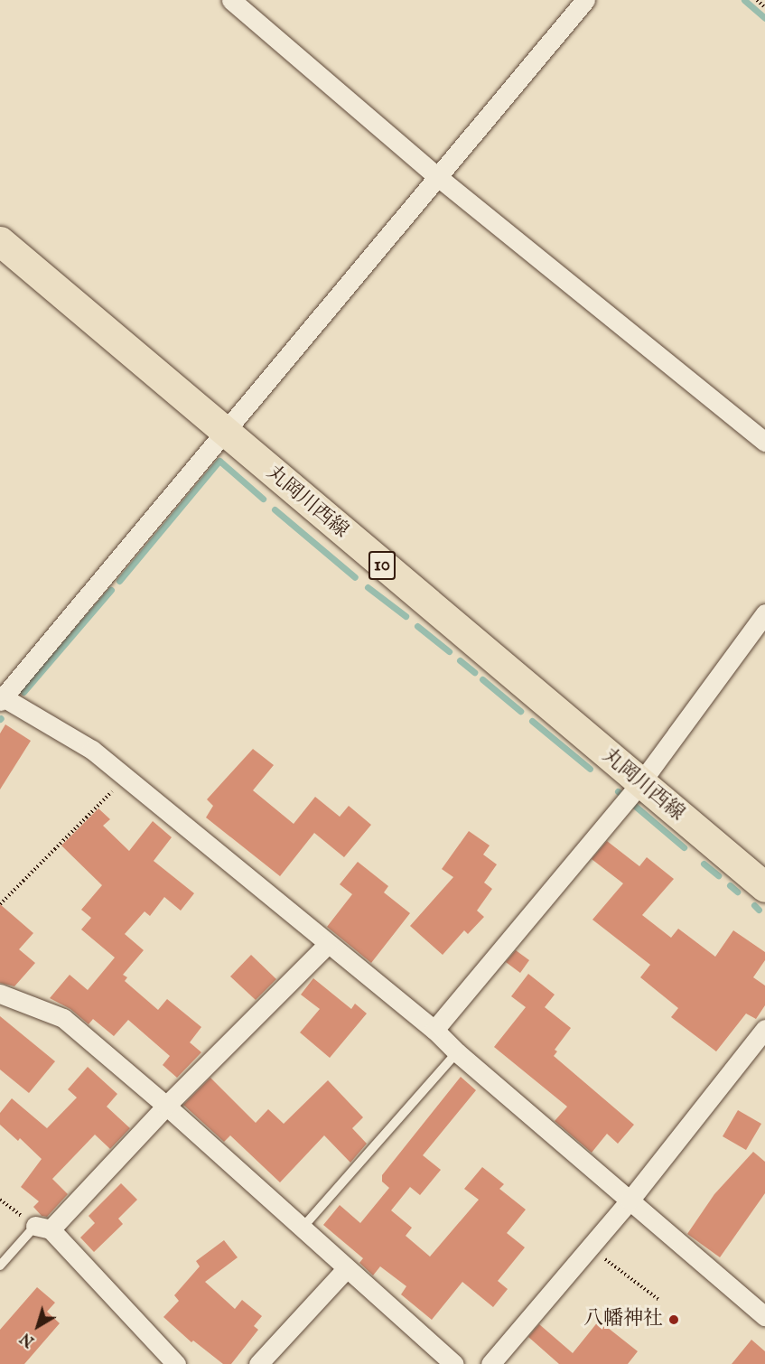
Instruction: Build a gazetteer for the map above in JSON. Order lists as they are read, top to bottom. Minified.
{"streets":{"main road":["丸岡川西線","10"]},"places":["八幡神社"],"north":"bottom left"}
